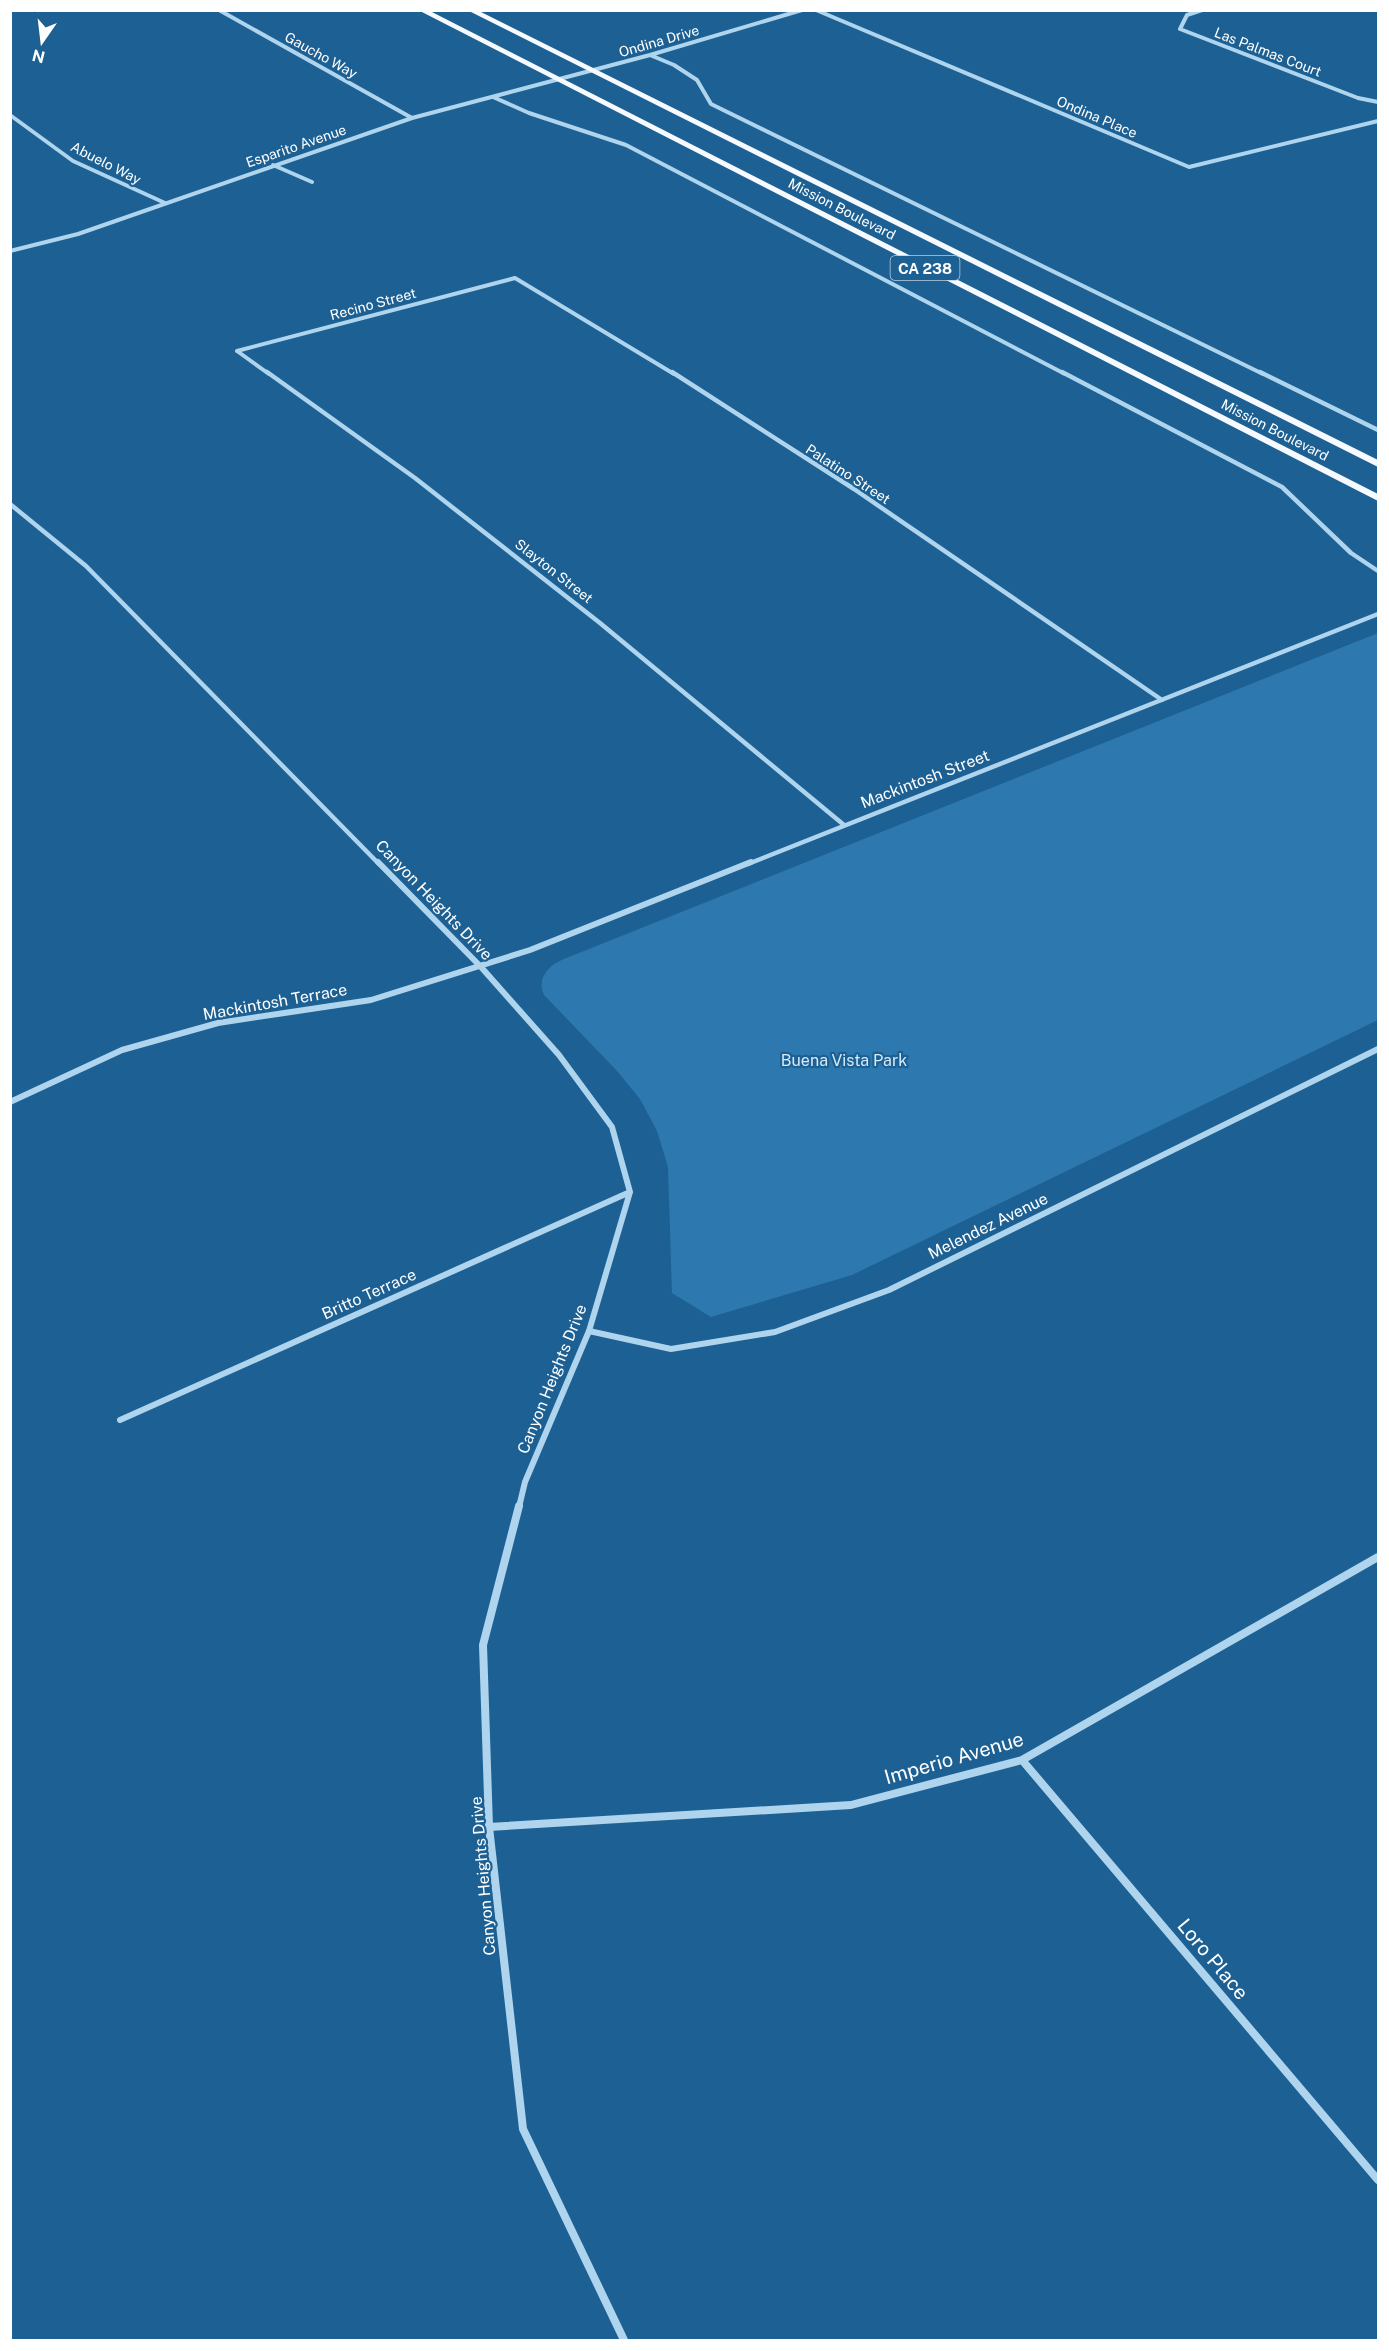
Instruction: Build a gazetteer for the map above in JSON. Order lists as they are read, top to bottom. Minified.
{"streets":{"main road":["Mission Boulevard","CA 238"],"street":["Ondina Drive","Las Palmas Court","Gaucho Way","Ondina Place","Esparito Avenue","Abuelo Way","Recino Street","Palatino Street","Slayton Street","Mackintosh Street","Canyon Heights Drive","Mackintosh Terrace","Melendez Avenue","Britto Terrace","Imperio Avenue","Loro Place"]},"crossings":[["Ondina Drive","Esparito Avenue"],["Ondina Drive","Mission Boulevard"],["Gaucho Way","Esparito Avenue"],["Esparito Avenue","Abuelo Way"],["Esparito Avenue","Mission Boulevard"],["Recino Street","Palatino Street"],["Recino Street","Slayton Street"],["Palatino Street","Mackintosh Street"],["Slayton Street","Mackintosh Street"],["Mackintosh Street","Canyon Heights Drive"],["Mackintosh Street","Mackintosh Terrace"],["Canyon Heights Drive","Mackintosh Terrace"],["Canyon Heights Drive","Melendez Avenue"],["Canyon Heights Drive","Britto Terrace"],["Canyon Heights Drive","Imperio Avenue"],["Imperio Avenue","Loro Place"]],"parks":["Buena Vista Park"],"north":"bottom"}
